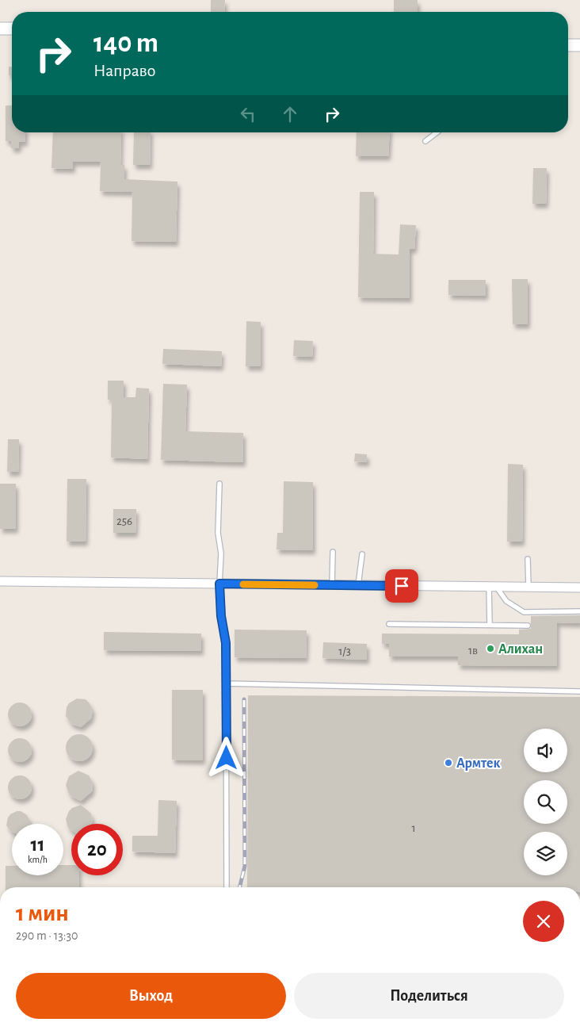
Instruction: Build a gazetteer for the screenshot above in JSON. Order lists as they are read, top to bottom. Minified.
{"places":["Алихан","Армтек"],"house_numbers":["256","1в","1/3","1"],"page":{"turn":["140 m","Направо"],"speed":"11 km/h","limit":"20","heading":["1 мин","290 m · 13:30"],"buttons":["Выход","Поделиться"]}}
